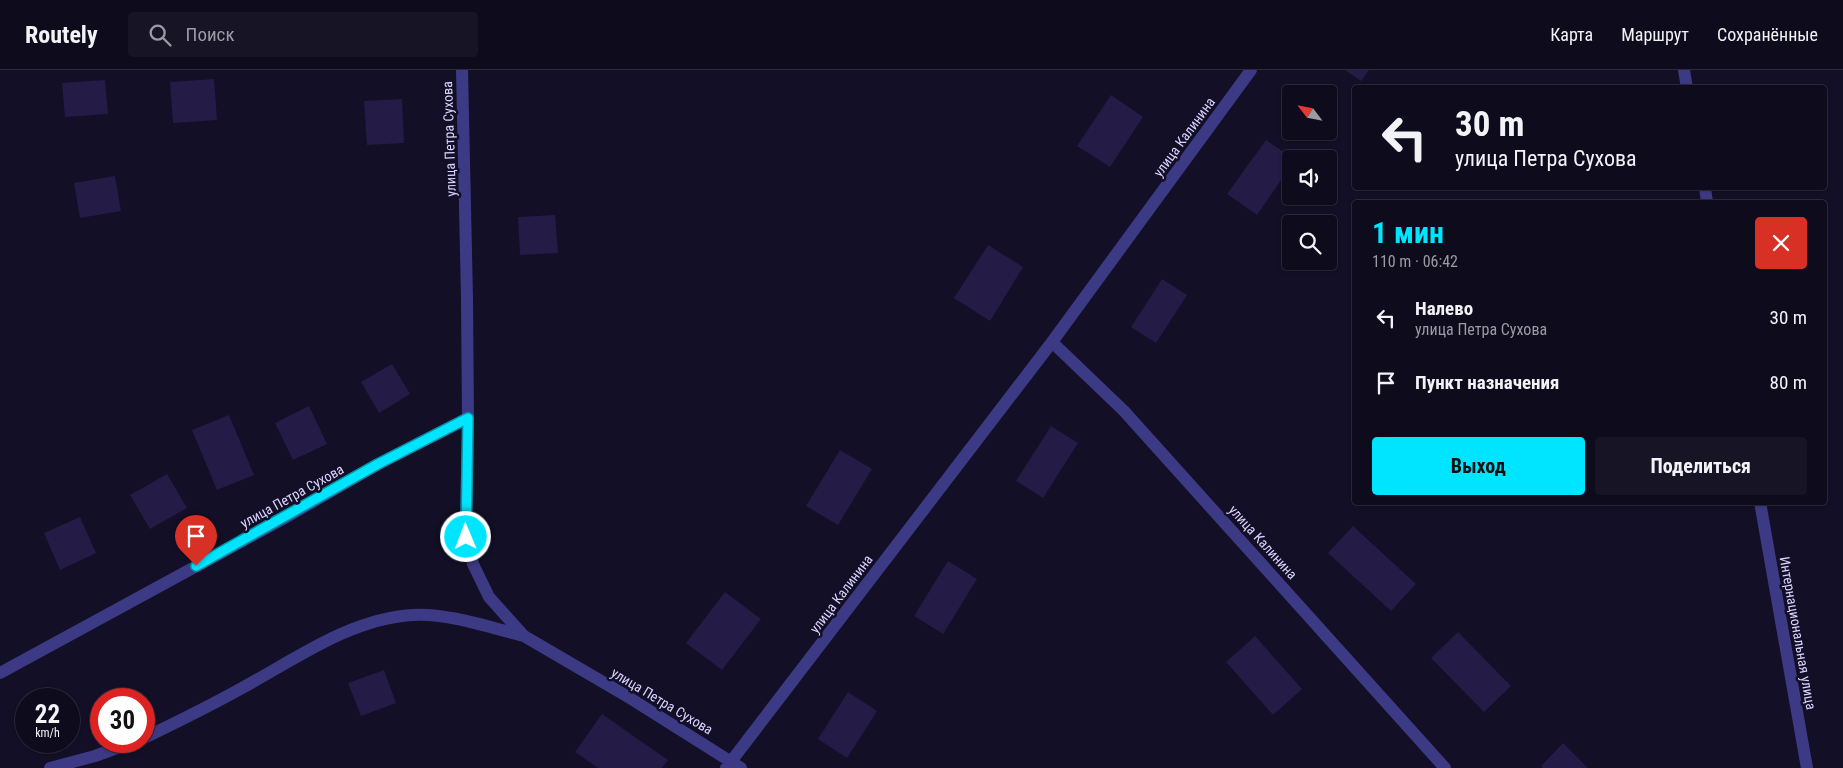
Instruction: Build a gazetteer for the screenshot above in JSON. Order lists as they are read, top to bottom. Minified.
{"streets":{"street":["улица Калинина","улица Петра Сухова","Интернациональная улица"]},"crossings":[["улица Калинина","улица Петра Сухова"]],"north":"top left","page":{"header":"Routely","search":"Поиск","nav":["Карта","Маршрут","Сохранённые"],"turn":["30 m","улица Петра Сухова"],"heading":["1 мин","110 m · 06:42"],"list":[{"name":"Налево","note":"улица Петра Сухова","value":"30 m"},{"name":"Пункт назначения","value":"80 m"}],"buttons":["Выход","Поделиться"],"speed":"22 km/h","limit":"30"}}
